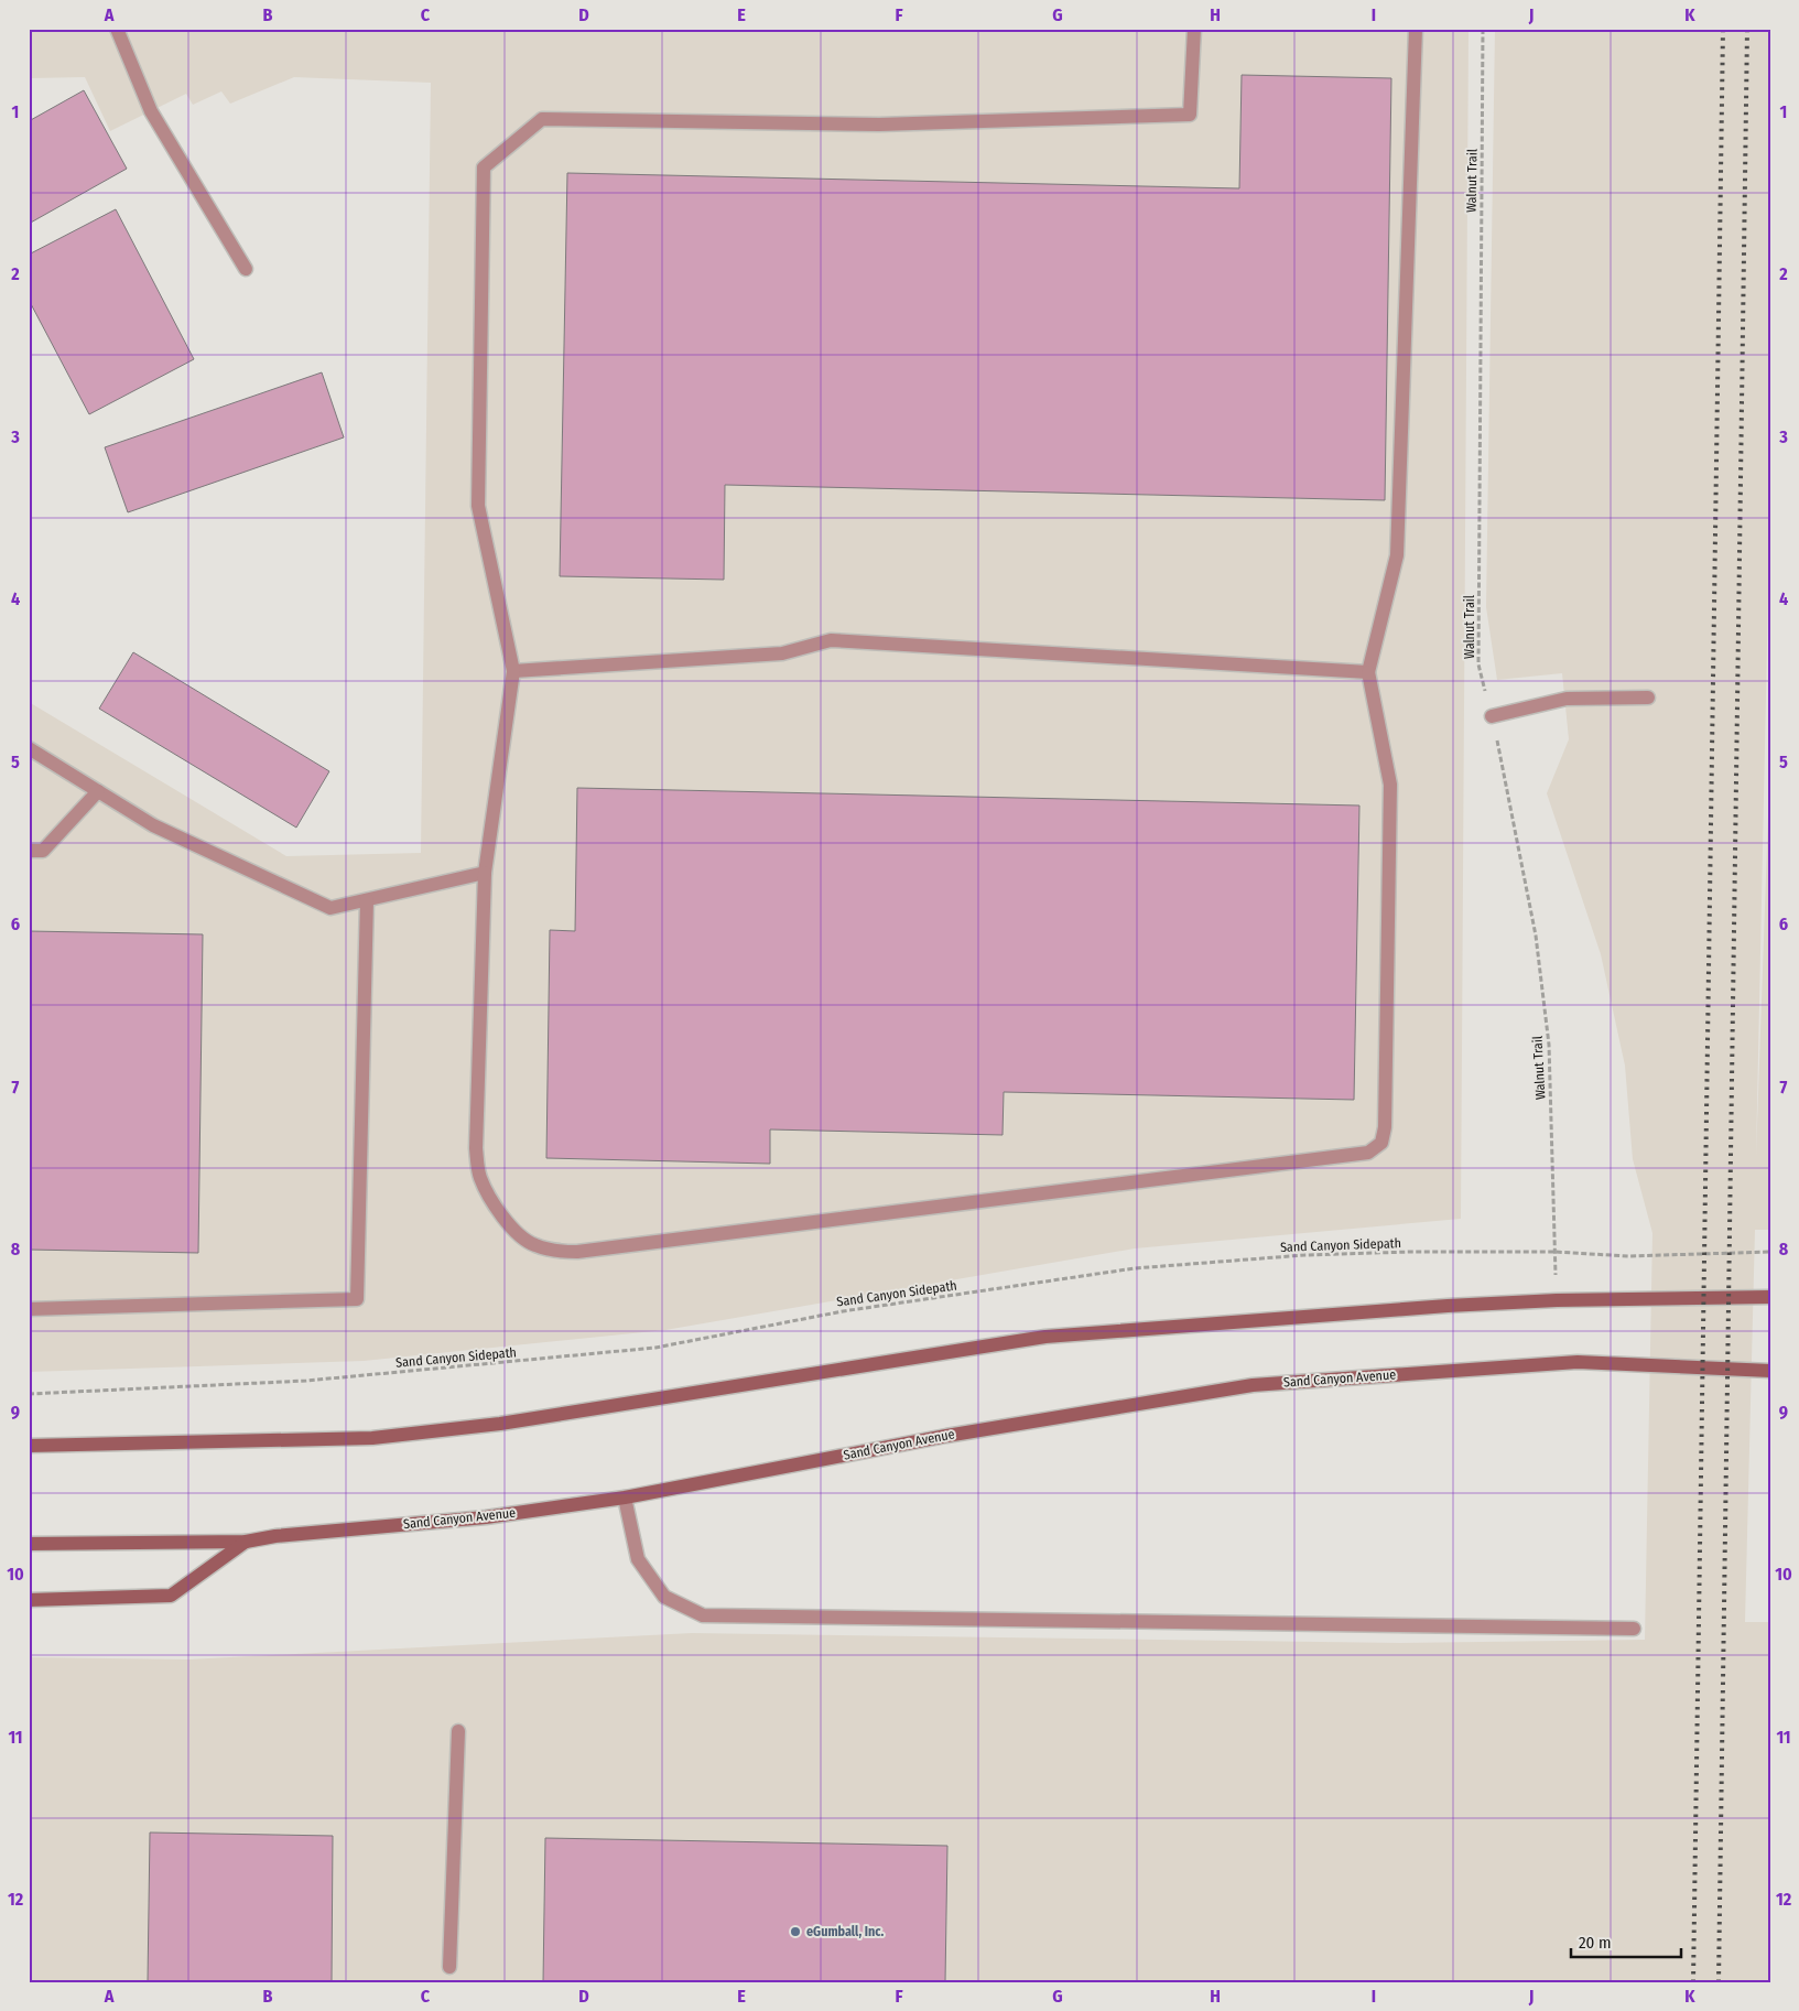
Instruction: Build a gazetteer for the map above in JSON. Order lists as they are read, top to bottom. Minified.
{"streets":{"main road":["Sand Canyon Avenue"],"path":["Walnut Trail","Sand Canyon Sidepath"]},"crossings":[["Walnut Trail","Sand Canyon Sidepath"]],"places":["eGumball, Inc."],"scale_bar":"20 m","grid":{"columns":["A","B","C","D","E","F","G","H","I","J","K"],"rows":["1","2","3","4","5","6","7","8","9","10","11","12"]}}
